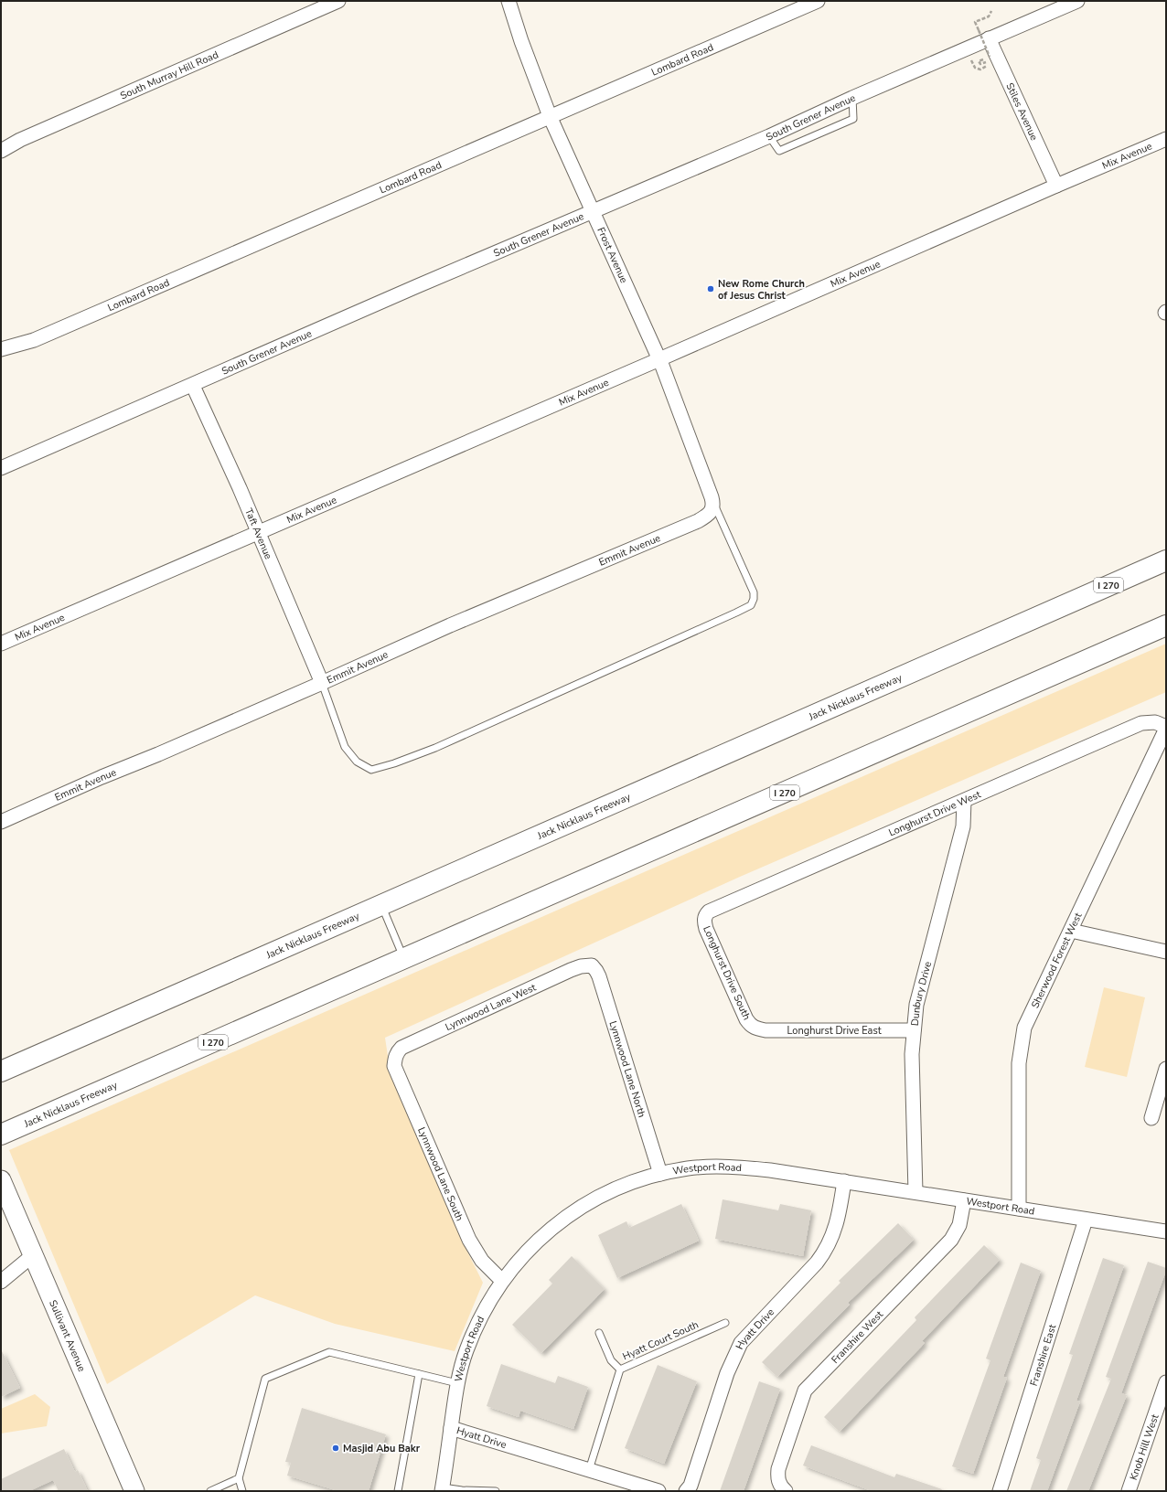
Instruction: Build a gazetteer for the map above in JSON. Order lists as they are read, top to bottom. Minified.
{"streets":{"highway":["I 270","Jack Nicklaus Freeway"],"street":["Lombard Road","South Murray Hill Road","Stiles Avenue","South Grener Avenue","Mix Avenue","Frost Avenue","Taft Avenue","Emmit Avenue","Longhurst Drive West","Sherwood Forest West","Longhurst Drive South","Dunbury Drive","Lynnwood Lane West","Longhurst Drive East","Lynnwood Lane North","Westport Road","Lynnwood Lane South","Hyatt Drive","Sullivant Avenue","Franshire West","Franshire East","Knob Hill West"],"lane":["Hyatt Court South"]},"crossings":[["Lombard Road","Frost Avenue"],["Stiles Avenue","South Grener Avenue"],["Stiles Avenue","Mix Avenue"],["South Grener Avenue","Frost Avenue"],["South Grener Avenue","Taft Avenue"],["Mix Avenue","Frost Avenue"],["Mix Avenue","Taft Avenue"],["Frost Avenue","Emmit Avenue"],["Taft Avenue","Emmit Avenue"],["Longhurst Drive West","Sherwood Forest West"],["Longhurst Drive West","Longhurst Drive South"],["Longhurst Drive West","Dunbury Drive"],["Sherwood Forest West","Westport Road"],["Longhurst Drive South","Longhurst Drive East"],["Dunbury Drive","Longhurst Drive East"],["Dunbury Drive","Westport Road"],["Lynnwood Lane West","Lynnwood Lane North"],["Lynnwood Lane West","Lynnwood Lane South"],["Lynnwood Lane North","Westport Road"],["Westport Road","Lynnwood Lane South"],["Westport Road","Hyatt Drive"],["Westport Road","Franshire West"],["Westport Road","Franshire East"],["Hyatt Drive","Hyatt Court South"]],"places":["New Rome Church of Jesus Christ","Masjid Abu Bakr"]}
